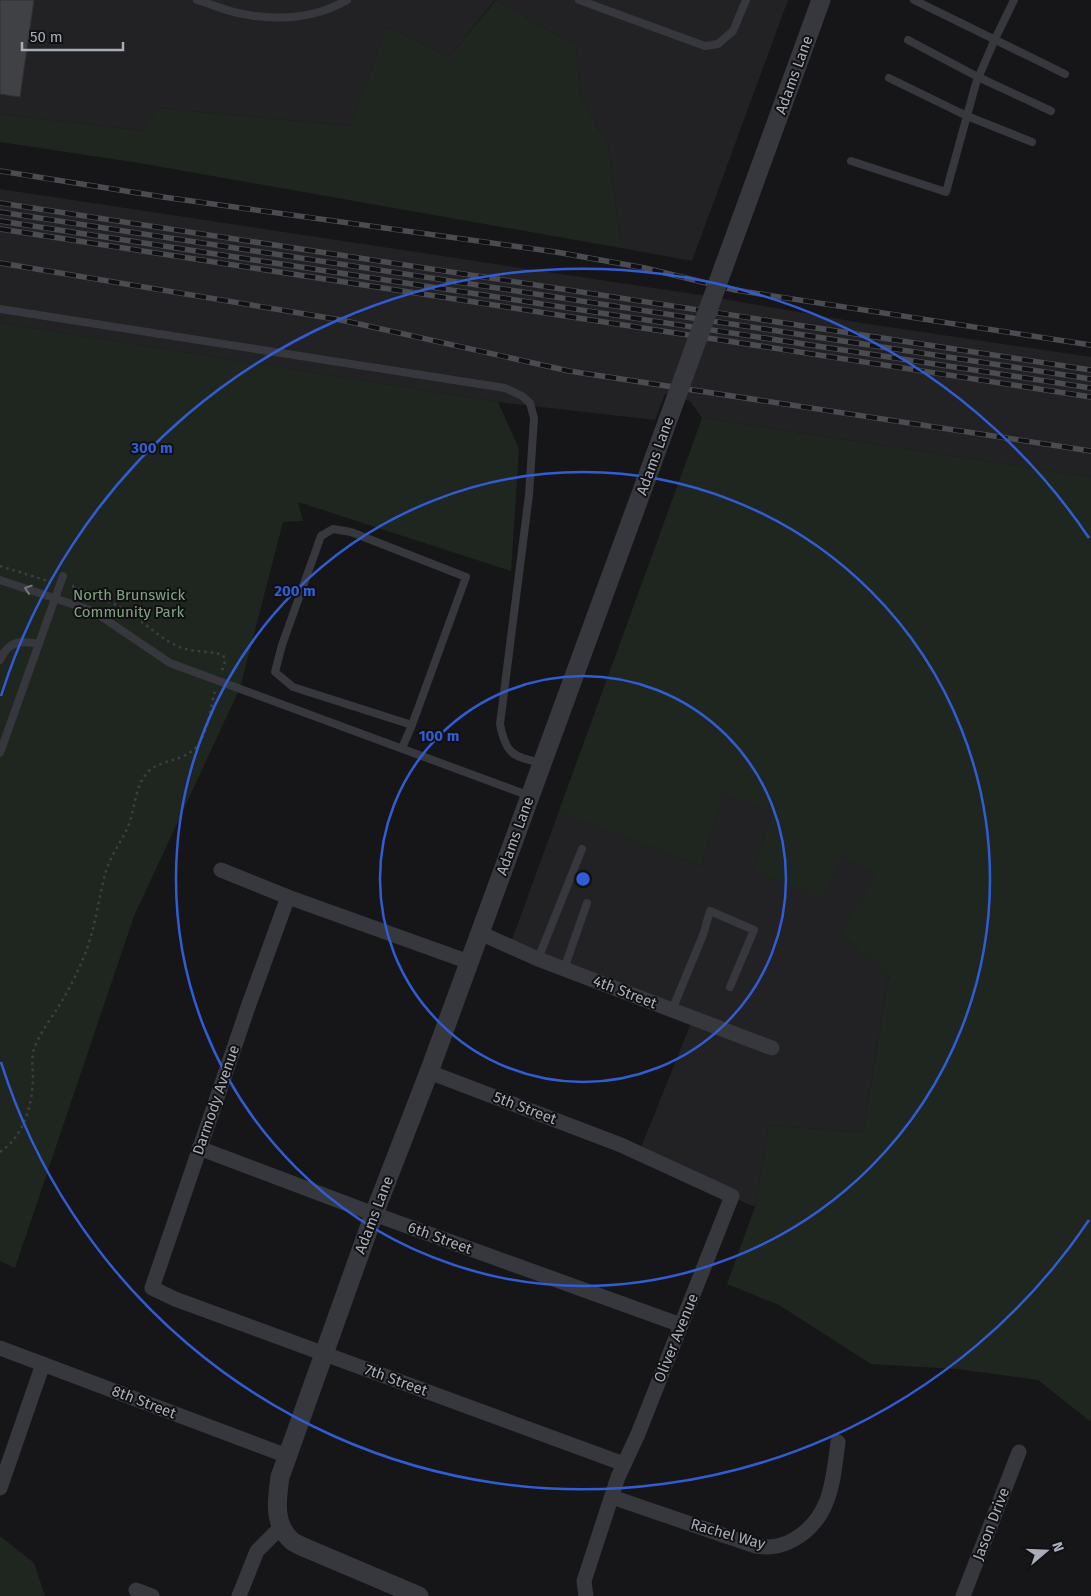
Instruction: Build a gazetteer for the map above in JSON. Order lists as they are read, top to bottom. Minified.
{"streets":{"street":["Adams Lane","4th Street","Darmody Avenue","5th Street","6th Street","Oliver Avenue","7th Street","8th Street","Jason Drive","Rachel Way"]},"crossings":[["Adams Lane","4th Street"],["Adams Lane","5th Street"],["Adams Lane","6th Street"],["Adams Lane","7th Street"],["Adams Lane","8th Street"],["Darmody Avenue","6th Street"],["Darmody Avenue","7th Street"],["5th Street","Oliver Avenue"],["6th Street","Oliver Avenue"],["Oliver Avenue","7th Street"],["Oliver Avenue","Rachel Way"]],"parks":["North Brunswick Community Park"],"scale_bar":"50 m","north":"right","rings":["300 m","200 m","100 m"]}
